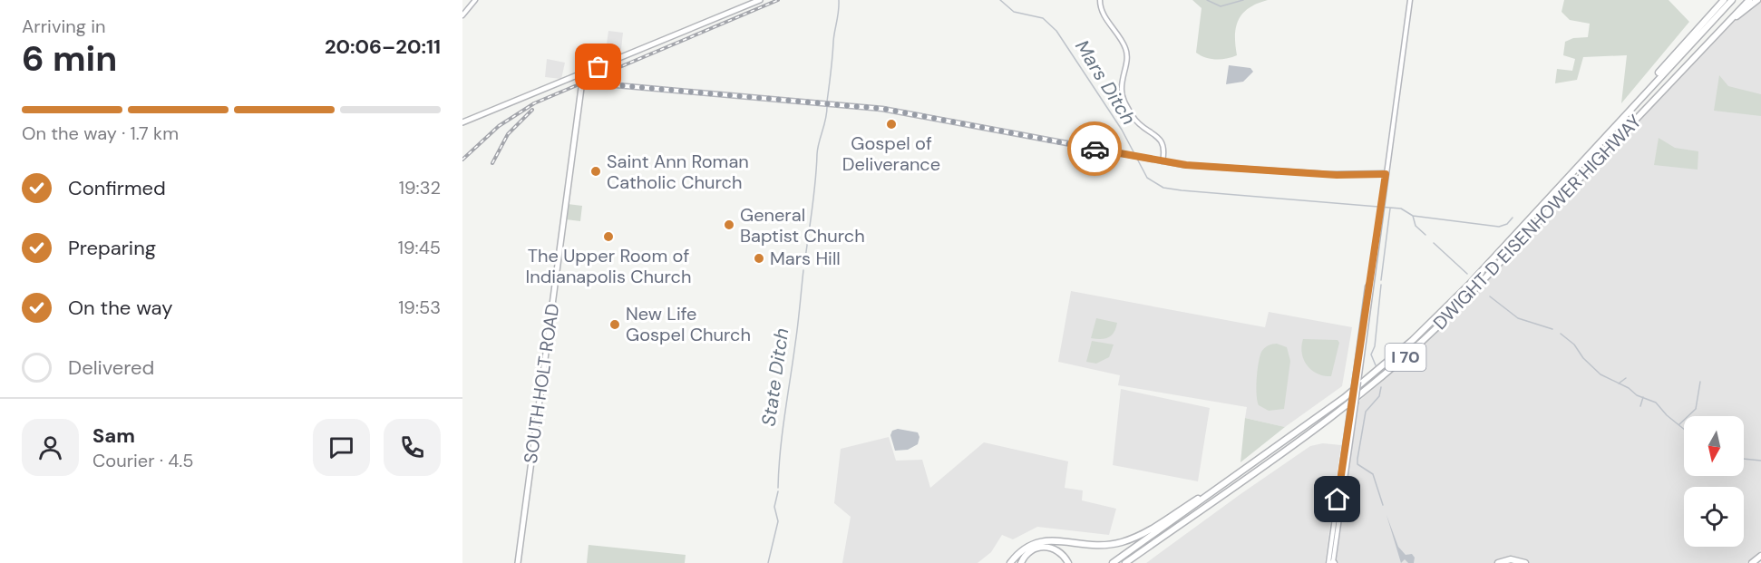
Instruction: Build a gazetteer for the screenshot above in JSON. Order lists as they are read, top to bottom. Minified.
{"streets":{"highway":["DWIGHT D EISENHOWER HIGHWAY","I 70"],"main road":["SOUTH HOLT ROAD"]},"water":["Mars Ditch","State Ditch"],"places":["Gospel of Deliverance","Saint Ann Roman Catholic Church","General Baptist Church","The Upper Room of Indianapolis Church","Mars Hill","New Life Gospel Church"],"north":"bottom","page":{"heading":["6 min","Arriving in","20:06–20:11"],"panel":["Sam","Courier · 4.5"],"bar":"On the way · 1.7 km","list":[["Confirmed","19:32"],["Preparing","19:45"],["On the way","19:53"],"Delivered"]}}
